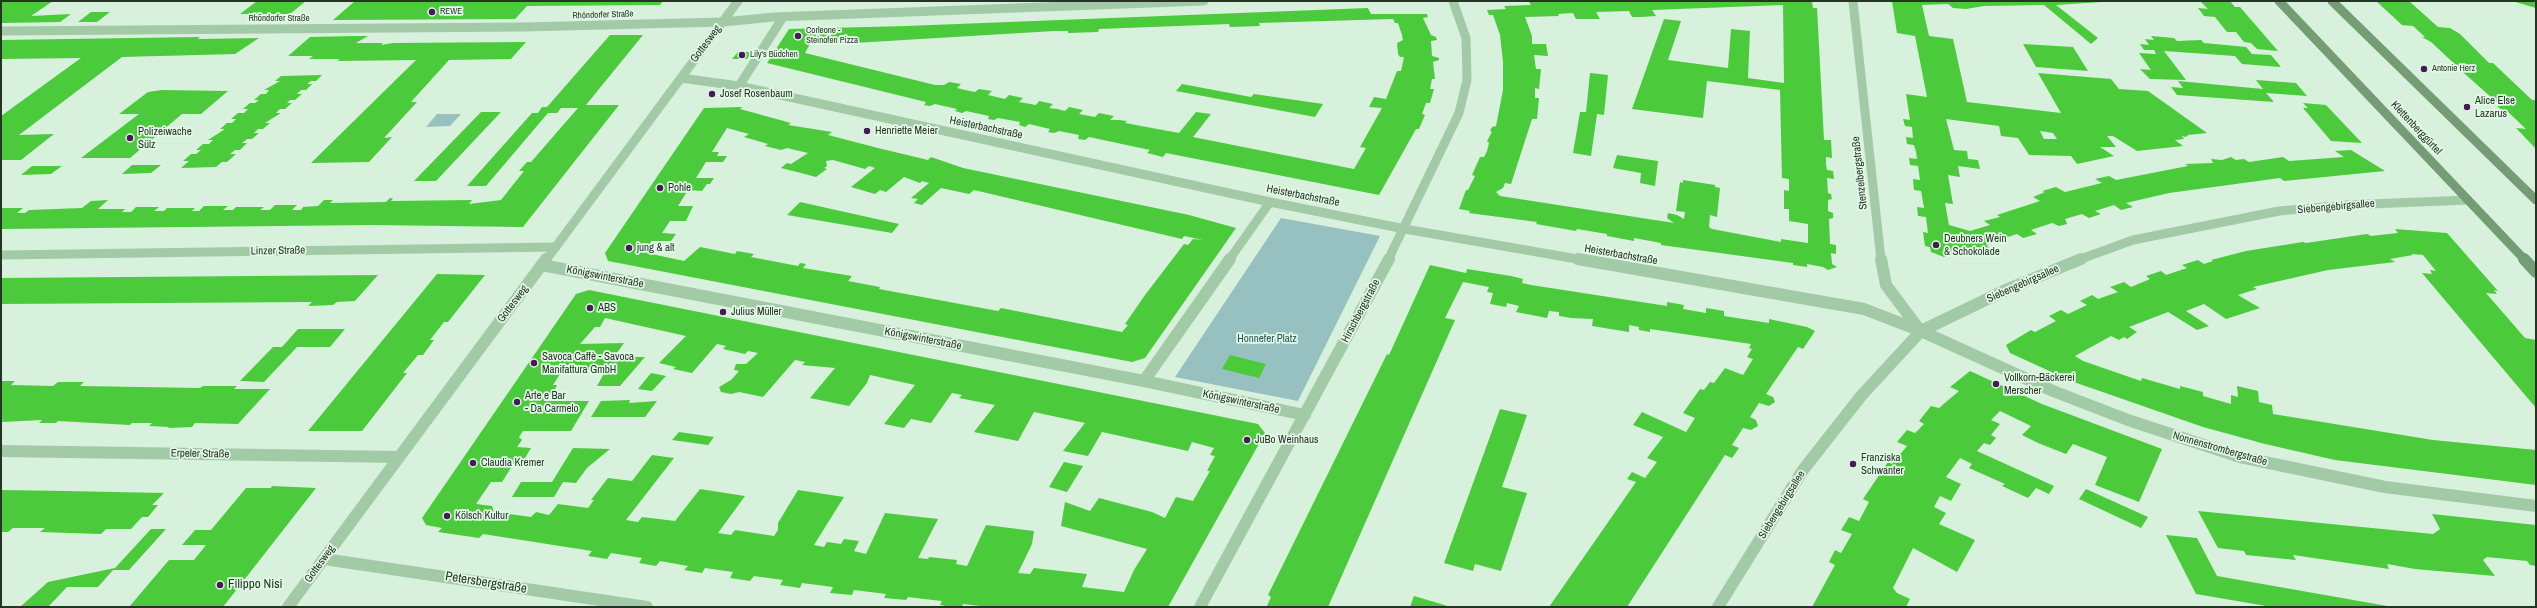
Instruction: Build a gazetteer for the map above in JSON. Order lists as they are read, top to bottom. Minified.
{"streets":{"main road":["Klettenberggürtel"],"street":["Rhöndorfer Straße","Gottesweg","Heisterbachstraße","Stenzelbergstraße","Siebengebirgsallee","Linzer Straße","Königswinterstraße","Hirschbergstraße","Nonnenstrombergstraße","Erpeler Straße","Petersbergstraße"]},"crossings":[["Rhöndorfer Straße","Gottesweg"],["Gottesweg","Heisterbachstraße"],["Gottesweg","Linzer Straße"],["Gottesweg","Königswinterstraße"],["Gottesweg","Erpeler Straße"],["Gottesweg","Petersbergstraße"],["Heisterbachstraße","Stenzelbergstraße"],["Heisterbachstraße","Siebengebirgsallee"],["Heisterbachstraße","Hirschbergstraße"],["Heisterbachstraße","Nonnenstrombergstraße"],["Klettenberggürtel","Siebengebirgsallee"],["Stenzelbergstraße","Siebengebirgsallee"],["Stenzelbergstraße","Nonnenstrombergstraße"],["Siebengebirgsallee","Nonnenstrombergstraße"],["Königswinterstraße","Hirschbergstraße"]],"parks":["Honnefer Platz"],"places":["REWE","Corleone - Steinofen Pizza","Lily's Büdchen","Antonie Herz","Josef Rosenbaum","Alice Else Lazarus","Henriette Meier","Polizeiwache Sülz","Pohle","Deubners Wein & Schokolade","jung & alt","ABS","Julius Müller","Savoca Caffè - Savoca Manifattura GmbH","Vollkorn-Bäckerei Merscher","Arte e Bar - Da Carmelo","JuBo Weinhaus","Claudia Kremer","Franziska Schwanter","Kölsch Kultur","Filippo Nisi"]}
